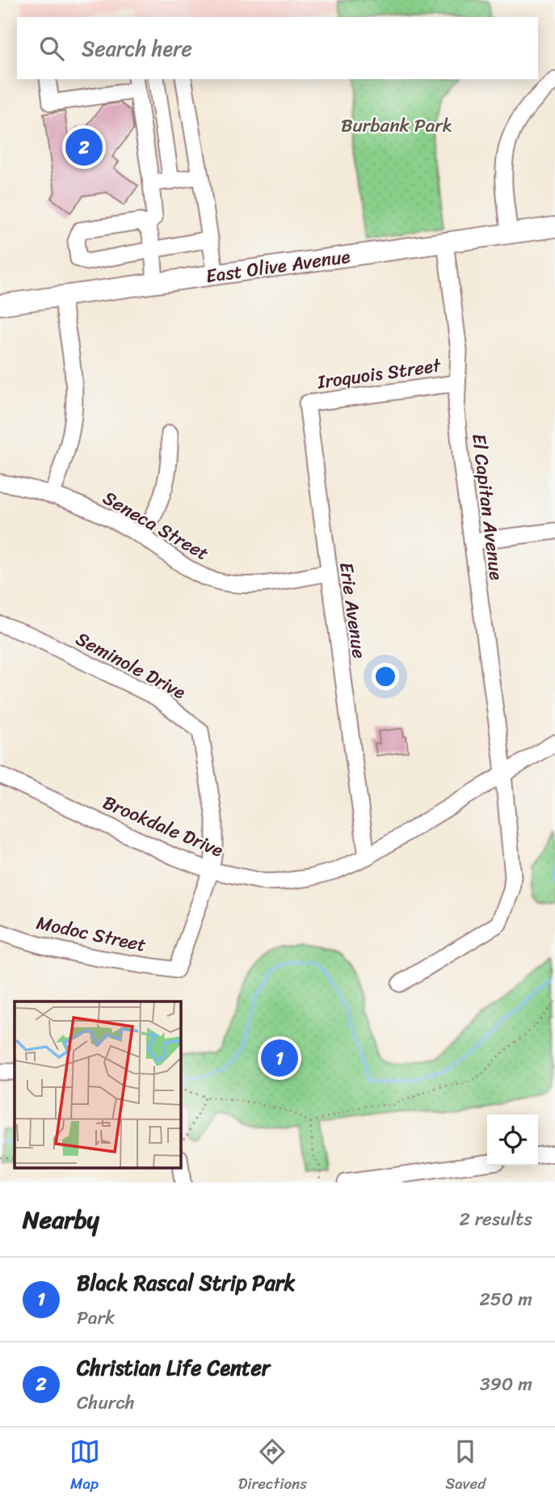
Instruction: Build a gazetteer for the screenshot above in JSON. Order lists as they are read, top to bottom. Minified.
{"streets":{"main road":["East Olive Avenue"],"street":["Iroquois Street","El Capitan Avenue","Seneca Street","Erie Avenue","Seminole Drive","Brookdale Drive","Modoc Street"]},"crossings":[["East Olive Avenue","El Capitan Avenue"],["Iroquois Street","El Capitan Avenue"],["Iroquois Street","Erie Avenue"],["El Capitan Avenue","Brookdale Drive"],["Seneca Street","Erie Avenue"],["Erie Avenue","Brookdale Drive"],["Seminole Drive","Brookdale Drive"],["Seminole Drive","Modoc Street"]],"parks":["Burbank Park"],"page":{"search":"Search here","pins":["2","1"],"heading":["Nearby","2 results"],"list":[{"mark":"1","name":"Black Rascal Strip Park","note":"Park","value":"250 m"},{"mark":"2","name":"Christian Life Center","note":"Church","value":"390 m"}],"nav":["Map","Directions","Saved"]}}
